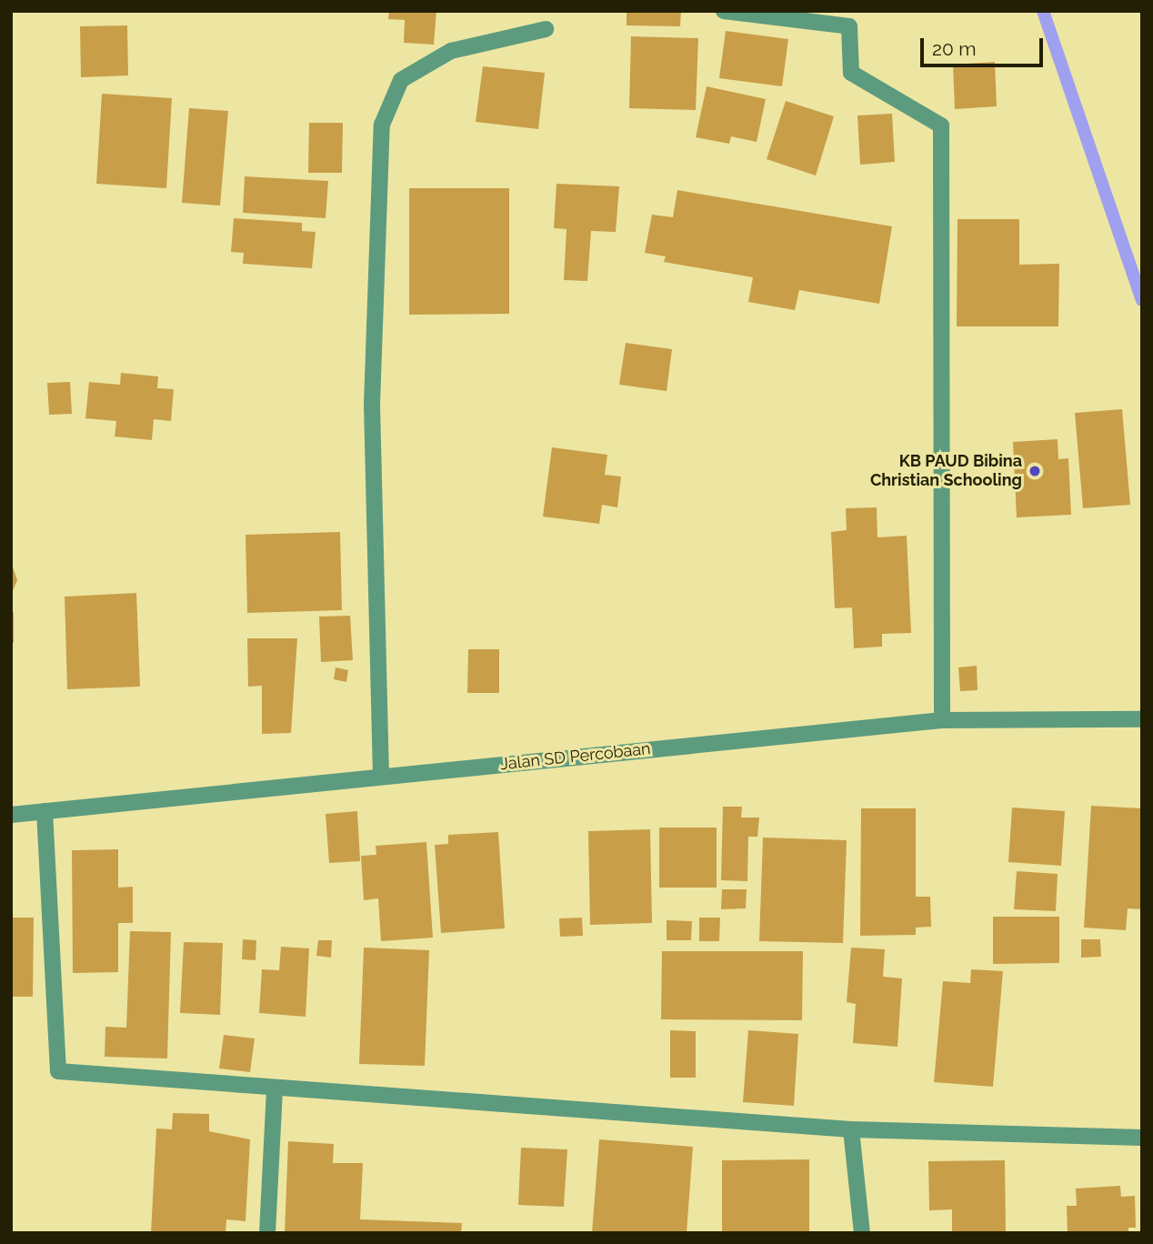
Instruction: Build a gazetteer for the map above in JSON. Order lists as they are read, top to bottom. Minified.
{"streets":{"street":["Jalan SD Percobaan"]},"places":["KB PAUD Bibina Christian Schooling"],"scale_bar":"20 m"}
